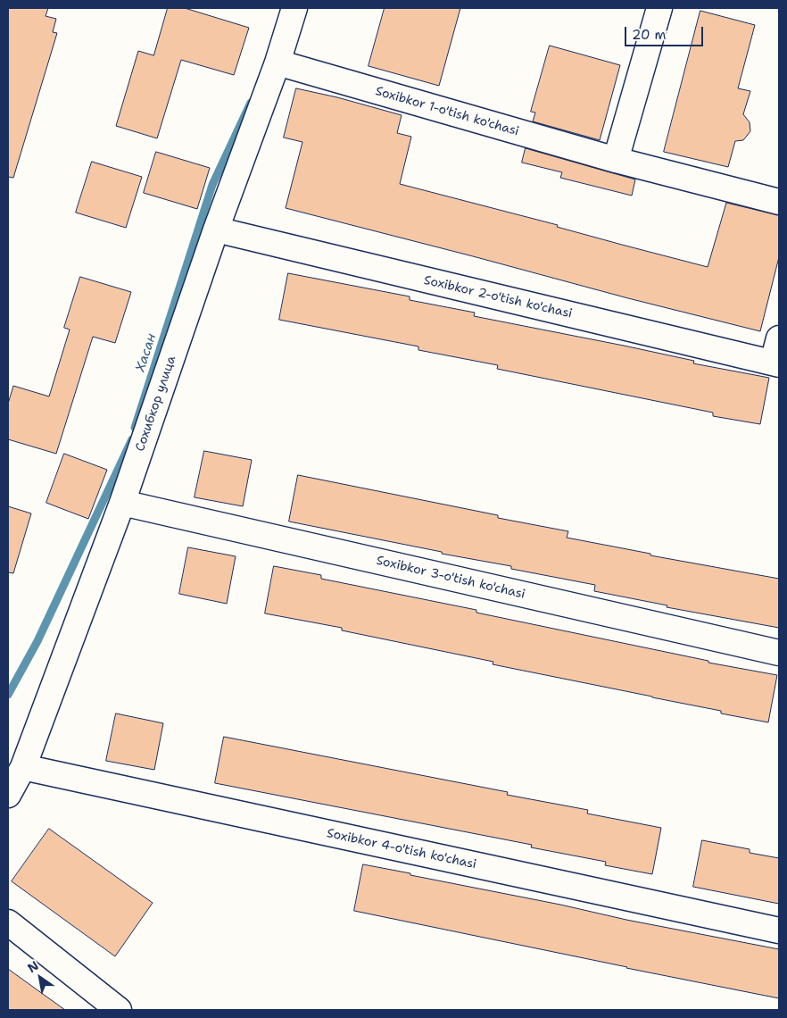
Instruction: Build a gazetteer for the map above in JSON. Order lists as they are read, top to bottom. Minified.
{"streets":{"street":["Soxibkor 1-o'tish ko'chasi","Soxibkor 2-o'tish ko'chasi","Сохибкор улица","Soxibkor 3-o'tish ko'chasi","Soxibkor 4-o'tish ko'chasi"]},"crossings":[["Soxibkor 1-o'tish ko'chasi","Сохибкор улица"],["Soxibkor 2-o'tish ko'chasi","Сохибкор улица"],["Сохибкор улица","Soxibkor 3-o'tish ko'chasi"],["Сохибкор улица","Soxibkor 4-o'tish ko'chasi"]],"water":["Хасан"],"scale_bar":"20 m","north":"top left"}
